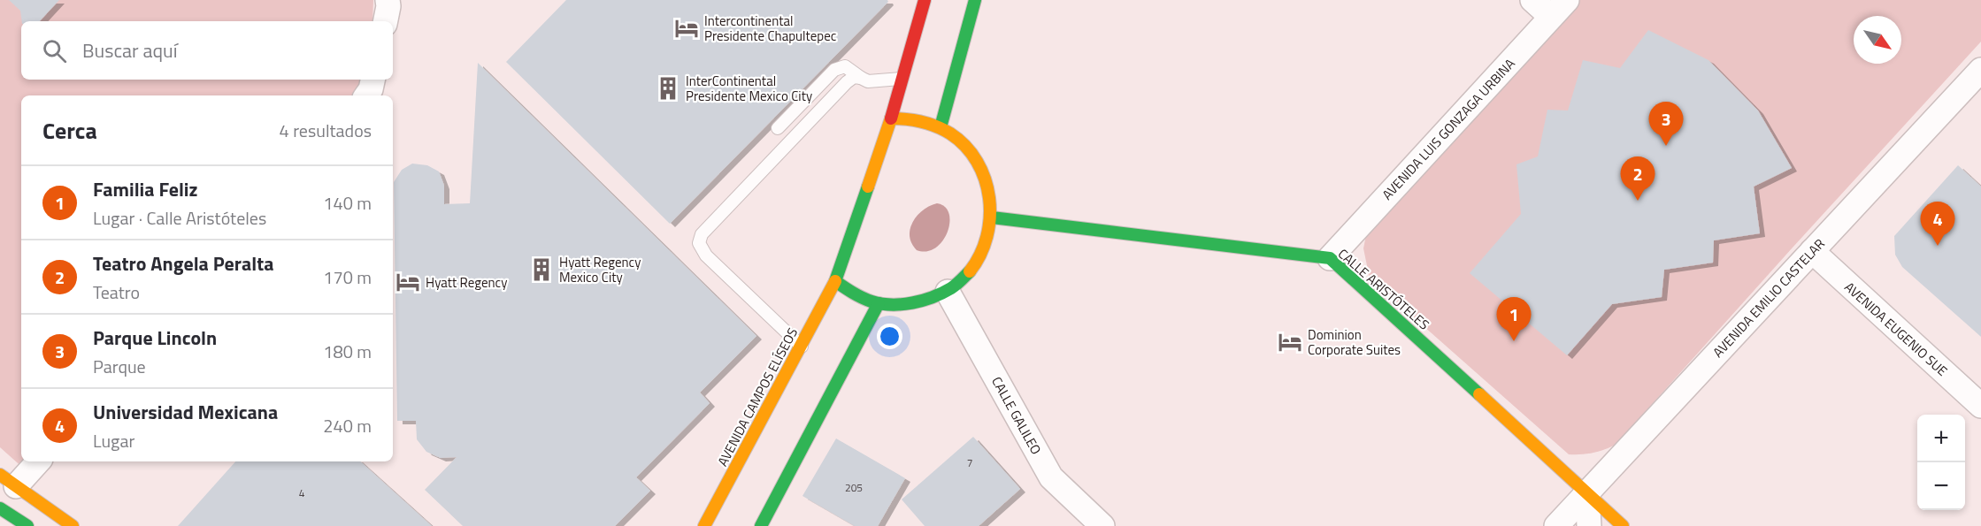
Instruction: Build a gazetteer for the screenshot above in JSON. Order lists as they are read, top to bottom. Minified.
{"streets":{"street":["AVENIDA LUIS GONZAGA URBINA","CALLE ARISTÓTELES","AVENIDA EMILIO CASTELAR","AVENIDA EUGENIO SUE","AVENIDA CAMPOS ELÍSEOS","CALLE GALILEO"]},"crossings":[["AVENIDA LUIS GONZAGA URBINA","CALLE ARISTÓTELES"],["CALLE ARISTÓTELES","AVENIDA EMILIO CASTELAR"],["CALLE ARISTÓTELES","AVENIDA CAMPOS ELÍSEOS"],["CALLE ARISTÓTELES","CALLE GALILEO"],["AVENIDA EMILIO CASTELAR","AVENIDA EUGENIO SUE"],["AVENIDA CAMPOS ELÍSEOS","CALLE GALILEO"]],"places":{"hotel":["Intercontinental Presidente Chapultepec","Hyatt Regency","Dominion Corporate Suites"],"building":["InterContinental Presidente Mexico City","Hyatt Regency Mexico City"]},"house_numbers":["7","205","4"],"north":"bottom right","page":{"search":"Buscar aquí","heading":["Cerca","4 resultados"],"pins":["3","2","4","1"],"list":[{"mark":"1","name":"Familia Feliz","note":"Lugar · Calle Aristóteles","value":"140 m"},{"mark":"2","name":"Teatro Angela Peralta","note":"Teatro","value":"170 m"},{"mark":"3","name":"Parque Lincoln","note":"Parque","value":"180 m"},{"mark":"4","name":"Universidad Mexicana","note":"Lugar","value":"240 m"}],"map_buttons":["+","−"]}}
